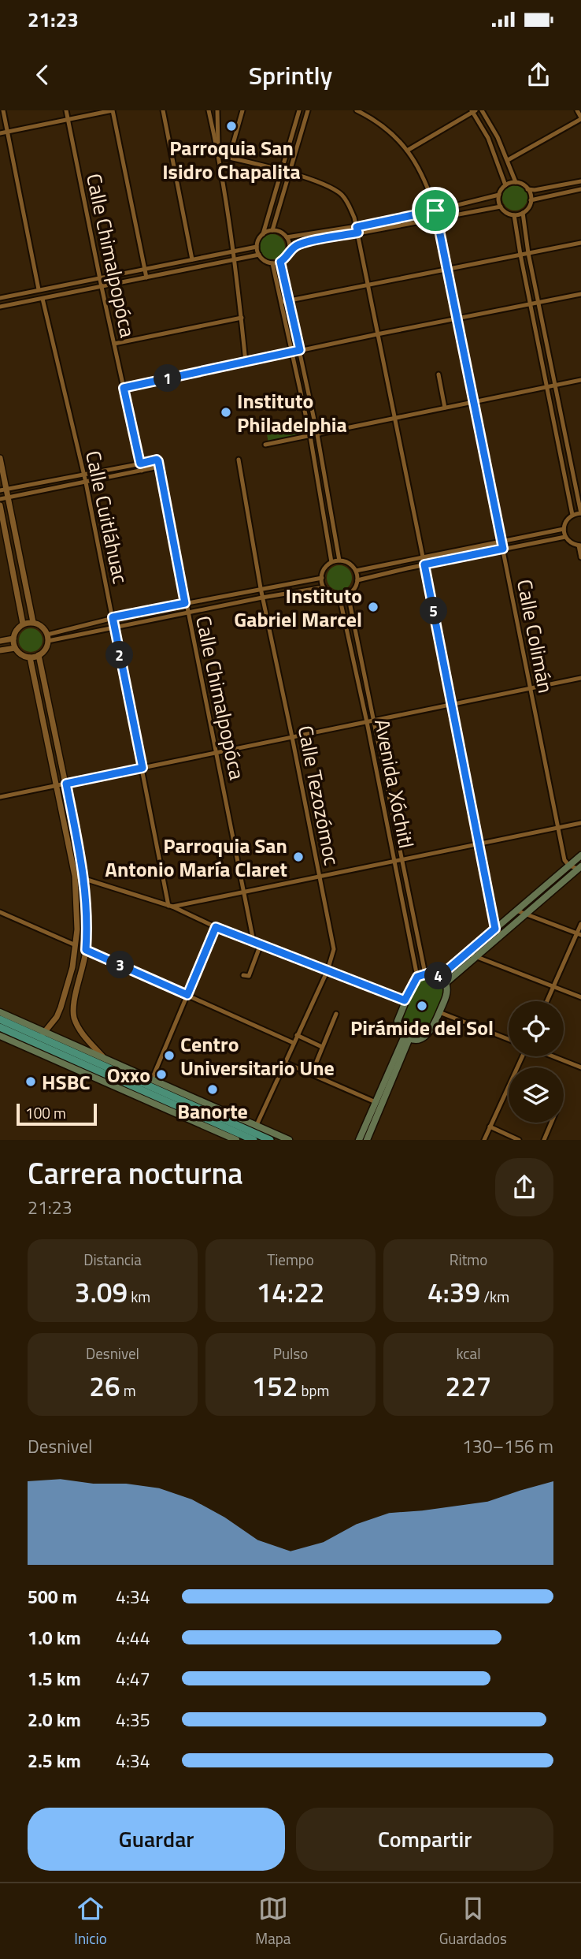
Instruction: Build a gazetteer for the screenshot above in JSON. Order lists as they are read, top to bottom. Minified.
{"streets":{"street":["Calle Chimalpopóca","Calle Cuitláhuac","Calle Colimán","Avenida Xóchitl","Calle Tezozómoc"]},"places":["Parroquia San Isidro Chapalita","Instituto Philadelphia","Instituto Gabriel Marcel","Parroquia San Antonio María Claret","Pirámide del Sol","Centro Universitario Une","Oxxo","HSBC","Banorte"],"scale_bar":"100 m","page":{"status":"21:23","header":"Sprintly","pins":["1","5","2","3","4"],"scale":"100 m","heading":["Carrera nocturna","21:23"],"stats":[["Distancia","3.09 km"],["Tiempo","14:22"],["Ritmo","4:39 /km"],["Desnivel","26 m"],["Pulso","152 bpm"],["kcal","227"]],"chart":["Desnivel","130–156 m"],"list":[{"name":"500 m","note":"4:34"},{"name":"1.0 km","note":"4:44"},{"name":"1.5 km","note":"4:47"},{"name":"2.0 km","note":"4:35"},{"name":"2.5 km","note":"4:34"}],"buttons":["Guardar","Compartir"],"tabs":["Inicio","Mapa","Guardados"]}}
